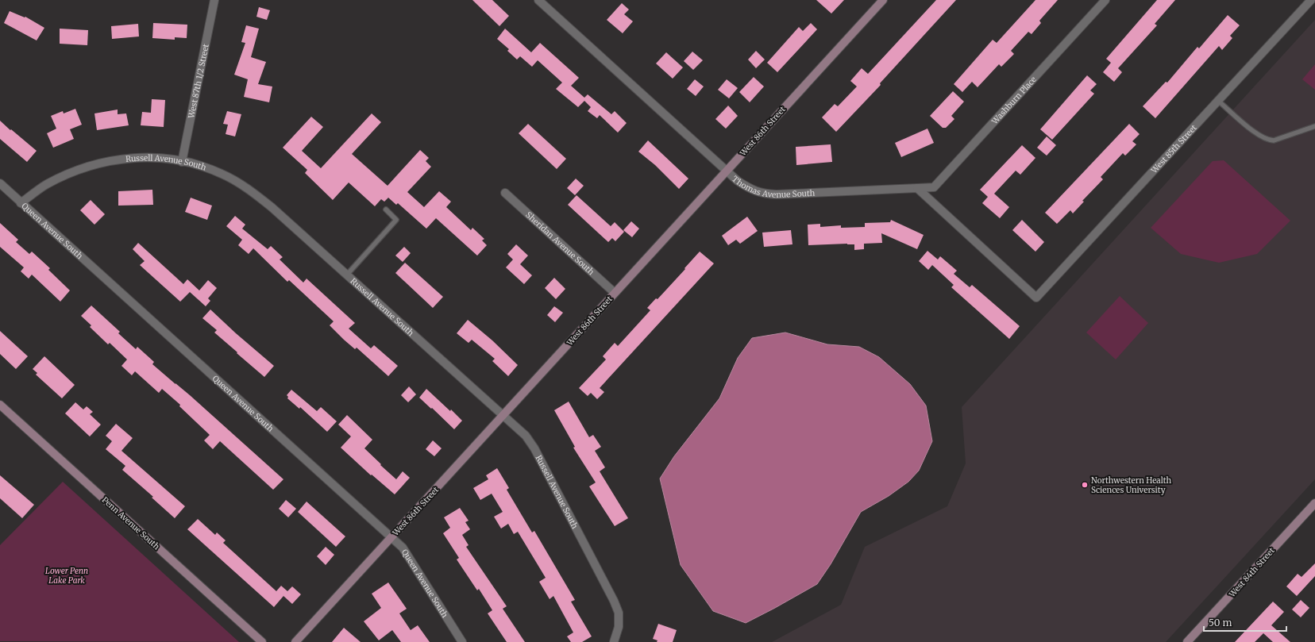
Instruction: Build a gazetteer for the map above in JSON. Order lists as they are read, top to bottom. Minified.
{"streets":{"street":["West 87th 1/2 Street","Washburn Place","West 86th Street","West 85th Street","Russell Avenue South","Thomas Avenue South","Queen Avenue South","Sheridan Avenue South","Penn Avenue South","West 84th Street"]},"crossings":[["West 87th 1/2 Street","Russell Avenue South"],["Washburn Place","West 85th Street"],["Washburn Place","Thomas Avenue South"],["West 86th Street","Russell Avenue South"],["West 86th Street","Thomas Avenue South"],["West 86th Street","Queen Avenue South"],["West 86th Street","Sheridan Avenue South"],["West 85th Street","Thomas Avenue South"],["Russell Avenue South","Queen Avenue South"]],"parks":["Lower Penn Lake Park"],"places":["Northwestern Health Sciences University"],"scale_bar":"50 m"}
